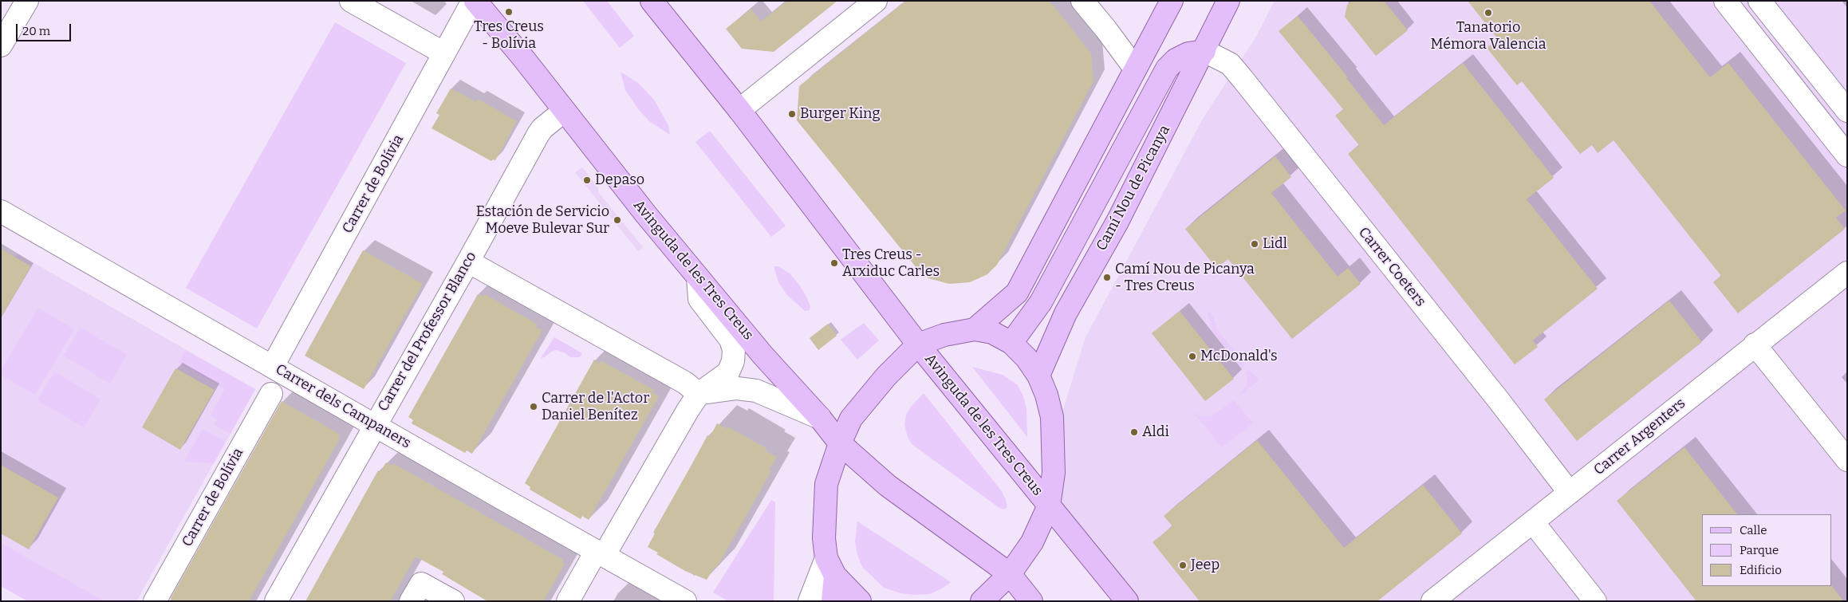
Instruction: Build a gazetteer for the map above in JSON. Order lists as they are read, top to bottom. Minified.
{"streets":{"main road":["Camí Nou de Picanya","Avinguda de les Tres Creus"],"street":["Carrer de Bolívia","Carrer Coeters","Carrer del Professor Blanco","Carrer dels Campaners","Carrer Argenters"]},"crossings":[["Carrer de Bolívia","Avinguda de les Tres Creus"],["Carrer de Bolívia","Carrer dels Campaners"],["Camí Nou de Picanya","Carrer Coeters"],["Camí Nou de Picanya","Avinguda de les Tres Creus"],["Carrer Coeters","Carrer Argenters"],["Avinguda de les Tres Creus","Carrer del Professor Blanco"],["Carrer del Professor Blanco","Carrer dels Campaners"]],"places":["Tres Creus - Bolívia","Tanatorio Mémora Valencia","Burger King","Depaso","Estación de Servicio Moeve Bulevar Sur","Lidl","Tres Creus - Arxiduc Carles","Camí Nou de Picanya - Tres Creus","McDonald's","Carrer de l'Actor Daniel Benítez","Aldi","Jeep"],"legend":["Calle","Parque","Edificio"],"scale_bar":"20 m"}
